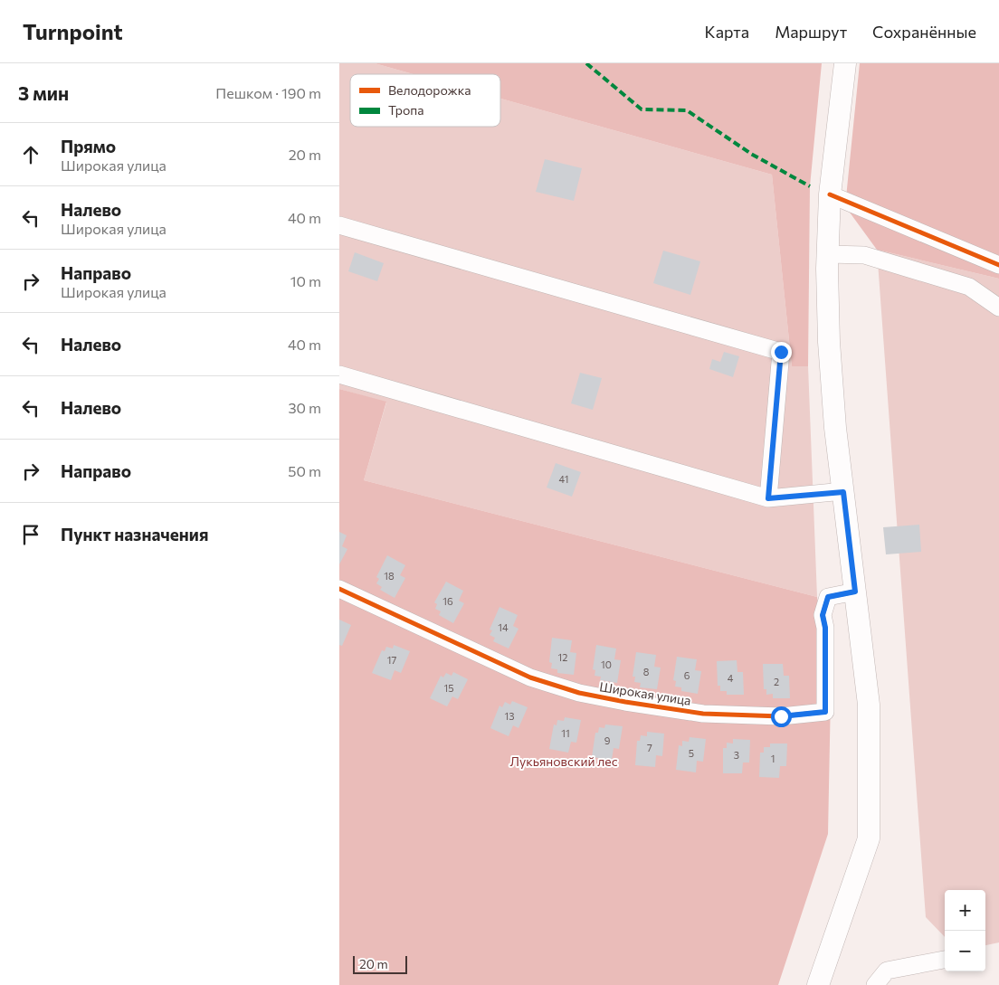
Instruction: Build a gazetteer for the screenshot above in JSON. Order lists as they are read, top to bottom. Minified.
{"streets":{"street":["Широкая улица"]},"parks":["Лукьяновский лес"],"house_numbers":["41","18","16","14","12","17","10","8","6","4","2","15","13","11","9","7","5","3","1"],"legend":["Велодорожка","Тропа"],"scale_bar":"20 m","page":{"header":"Turnpoint","nav":["Карта","Маршрут","Сохранённые"],"heading":["3 мин","Пешком · 190 m"],"list":[["Прямо","Широкая улица","20 m"],["Налево","Широкая улица","40 m"],["Направо","Широкая улица","10 m"],["Налево","40 m"],["Налево","30 m"],["Направо","50 m"],"Пункт назначения"],"map_buttons":["+","−"],"scale":"20 m"}}
